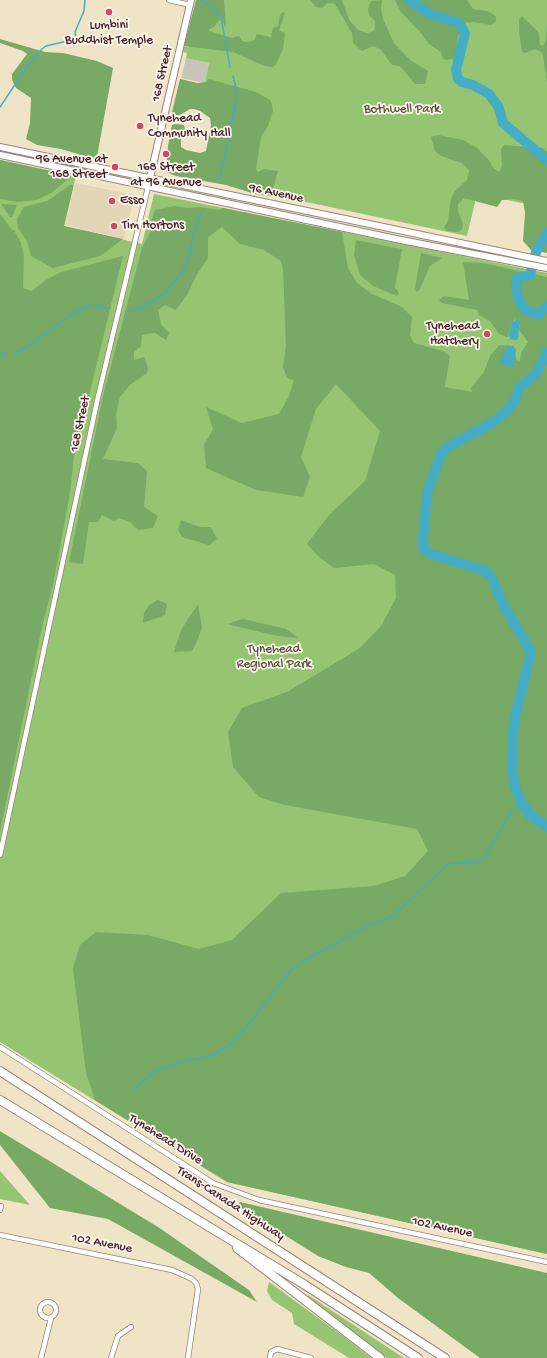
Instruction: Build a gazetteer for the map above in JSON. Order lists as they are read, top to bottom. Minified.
{"streets":{"highway":["Trans-Canada Highway"],"main road":["168 Street","96 Avenue"],"street":["Tynehead Drive","102 Avenue"]},"crossings":[["168 Street","96 Avenue"],["Tynehead Drive","102 Avenue"]],"parks":["Bothwell Park","Tynehead Regional Park"],"places":["Lumbini Buddhist Temple","Tynehead Community Hall","168 Street at 96 Avenue","96 Avenue at 168 Street","Esso","Tim Hortons","Tynehead Hatchery"]}
